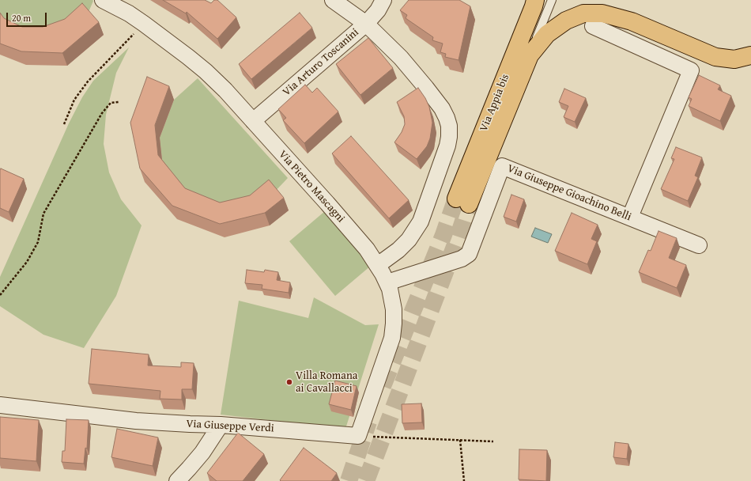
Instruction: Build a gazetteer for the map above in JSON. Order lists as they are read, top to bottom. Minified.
{"streets":{"highway":["Via Appia bis"],"street":["Via Arturo Toscanini","Via Pietro Mascagni","Via Giuseppe Gioachino Belli","Via Giuseppe Verdi"]},"crossings":[["Via Arturo Toscanini","Via Pietro Mascagni"],["Via Pietro Mascagni","Via Giuseppe Gioachino Belli"],["Via Pietro Mascagni","Via Giuseppe Verdi"]],"places":["Villa Romana ai Cavallacci"],"scale_bar":"20 m"}
